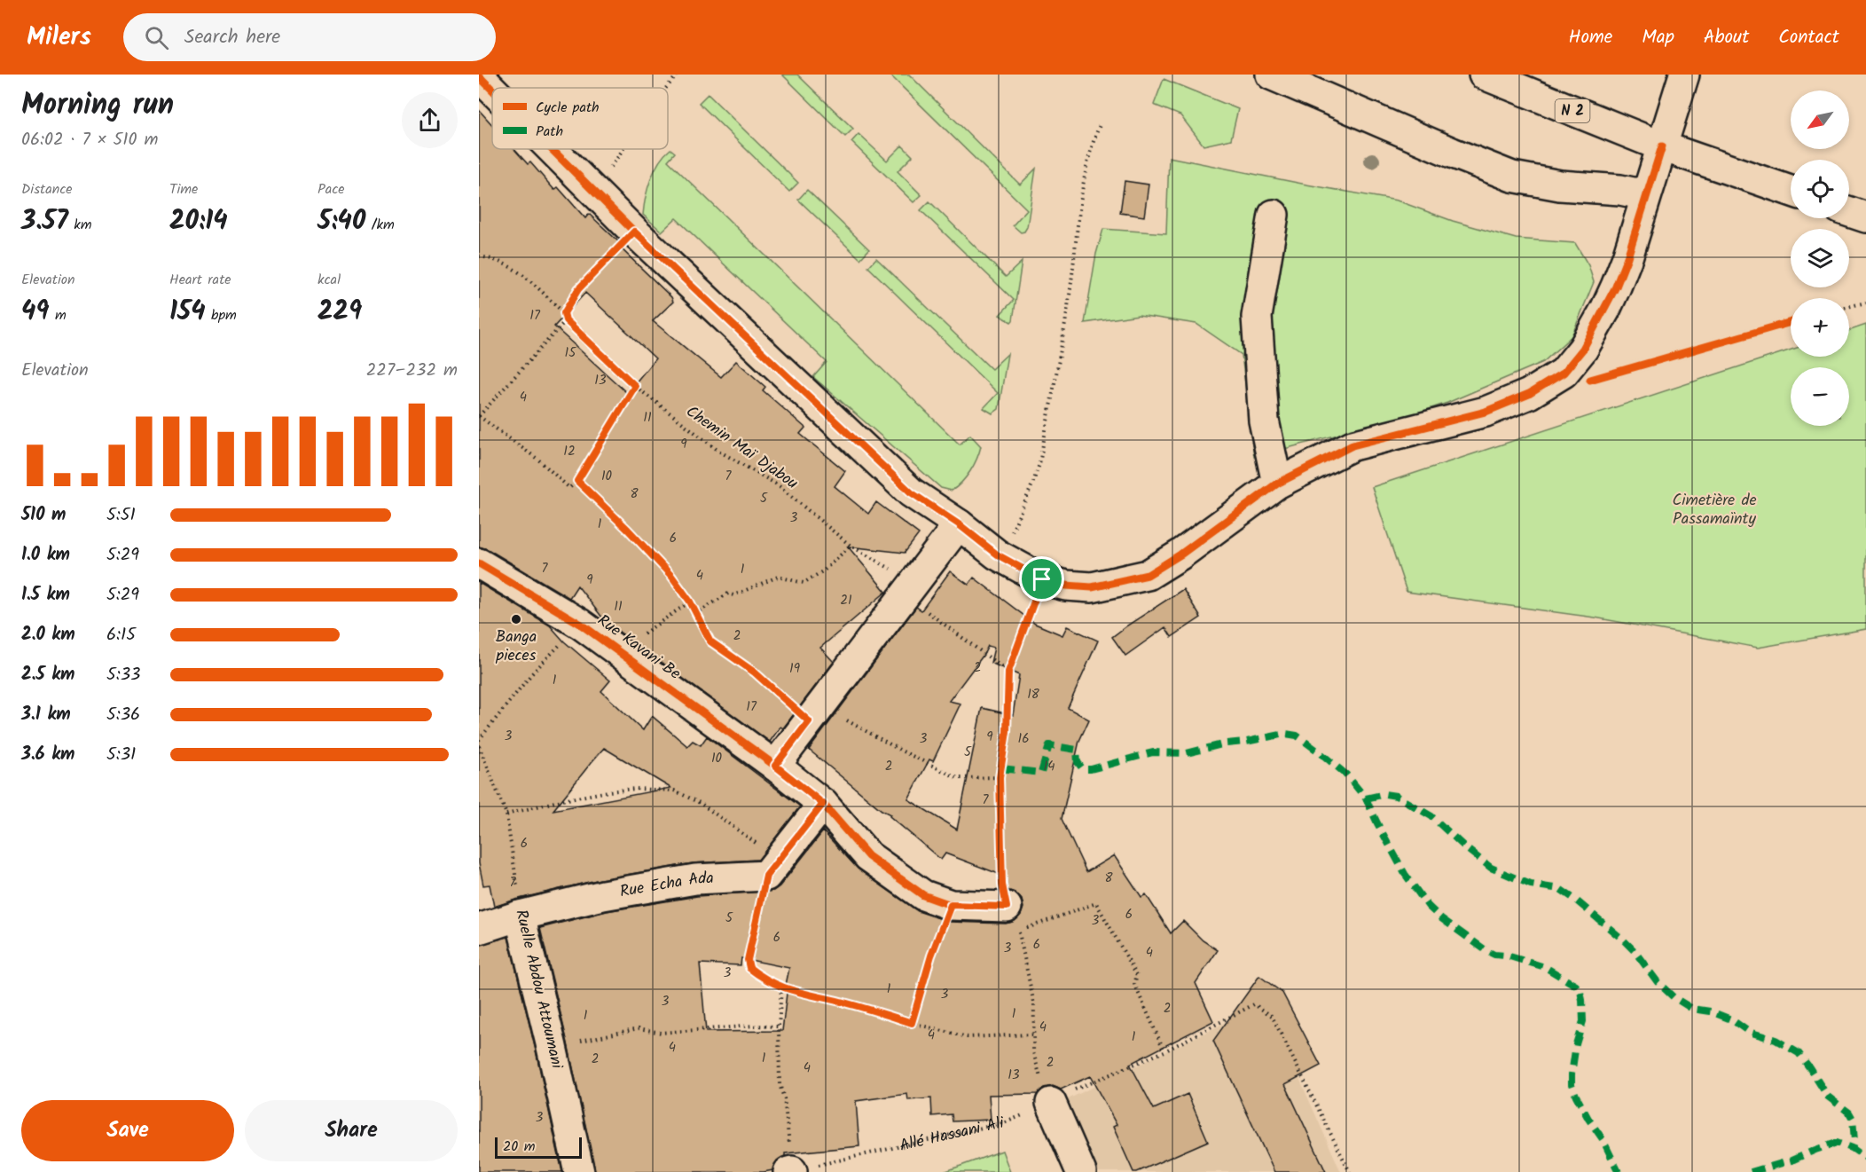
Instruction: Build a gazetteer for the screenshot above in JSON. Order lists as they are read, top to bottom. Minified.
{"streets":{"street":["N 2","Rue Kavani Be","Rue Echa Ada","Ruelle Abdou Attoumani"],"path":["Chemin Maï Djabou","Allé Hassani Ali"]},"crossings":[["Rue Echa Ada","Ruelle Abdou Attoumani"]],"parks":["Cimetière de Passamaïnty"],"places":["Banga pieces"],"house_numbers":["17","15","13","4","11","9","12","10","7","8","5","3","1","6","7","1","4","9","21","11","2","2","19","1","18","17","3","9","3","16","5","10","2","14","7","6","8","7","6","5","3","6","6","3","4","3","1","3","3","2","1","1","4","4","1","4","1","2","2","4","13","3"],"legend":["Cycle path","Path"],"scale_bar":"20 m","north":"bottom left","page":{"header":"Milers","search":"Search here","nav":["Home","Map","About","Contact"],"heading":["Morning run","06:02 · 7 × 510 m"],"map_buttons":["+","−"],"stats":[["Distance","3.57 km"],["Time","20:14"],["Pace","5:40 /km"],["Elevation","49 m"],["Heart rate","154 bpm"],["kcal","229"]],"chart":["Elevation","227–232 m"],"list":[{"name":"510 m","note":"5:51"},{"name":"1.0 km","note":"5:29"},{"name":"1.5 km","note":"5:29"},{"name":"2.0 km","note":"6:15"},{"name":"2.5 km","note":"5:33"},{"name":"3.1 km","note":"5:36"},{"name":"3.6 km","note":"5:31"}],"buttons":["Save","Share"],"scale":"20 m"}}
